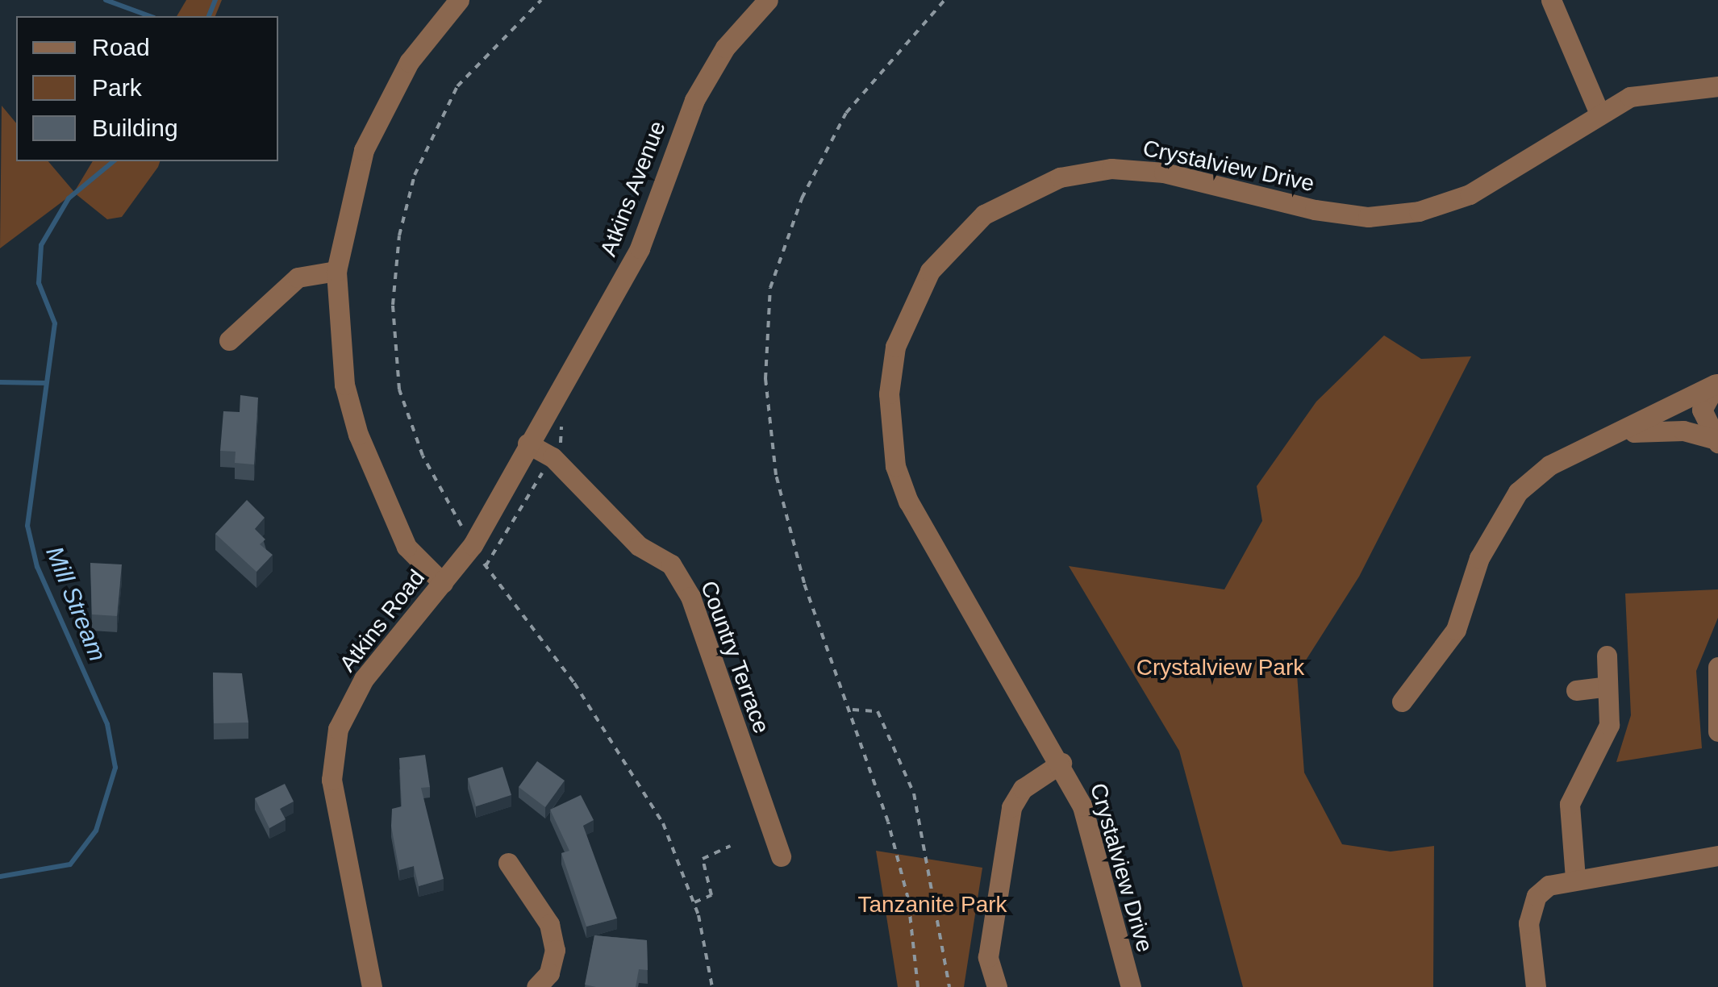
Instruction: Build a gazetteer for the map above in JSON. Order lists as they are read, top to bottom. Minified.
{"streets":{"street":["Crystalview Drive","Atkins Avenue","Atkins Road","Country Terrace"]},"crossings":[["Atkins Avenue","Atkins Road"],["Atkins Avenue","Country Terrace"],["Atkins Road","Country Terrace"]],"water":["Mill Stream"],"parks":["Crystalview Park","Tanzanite Park"],"legend":["Road","Park","Building"]}
